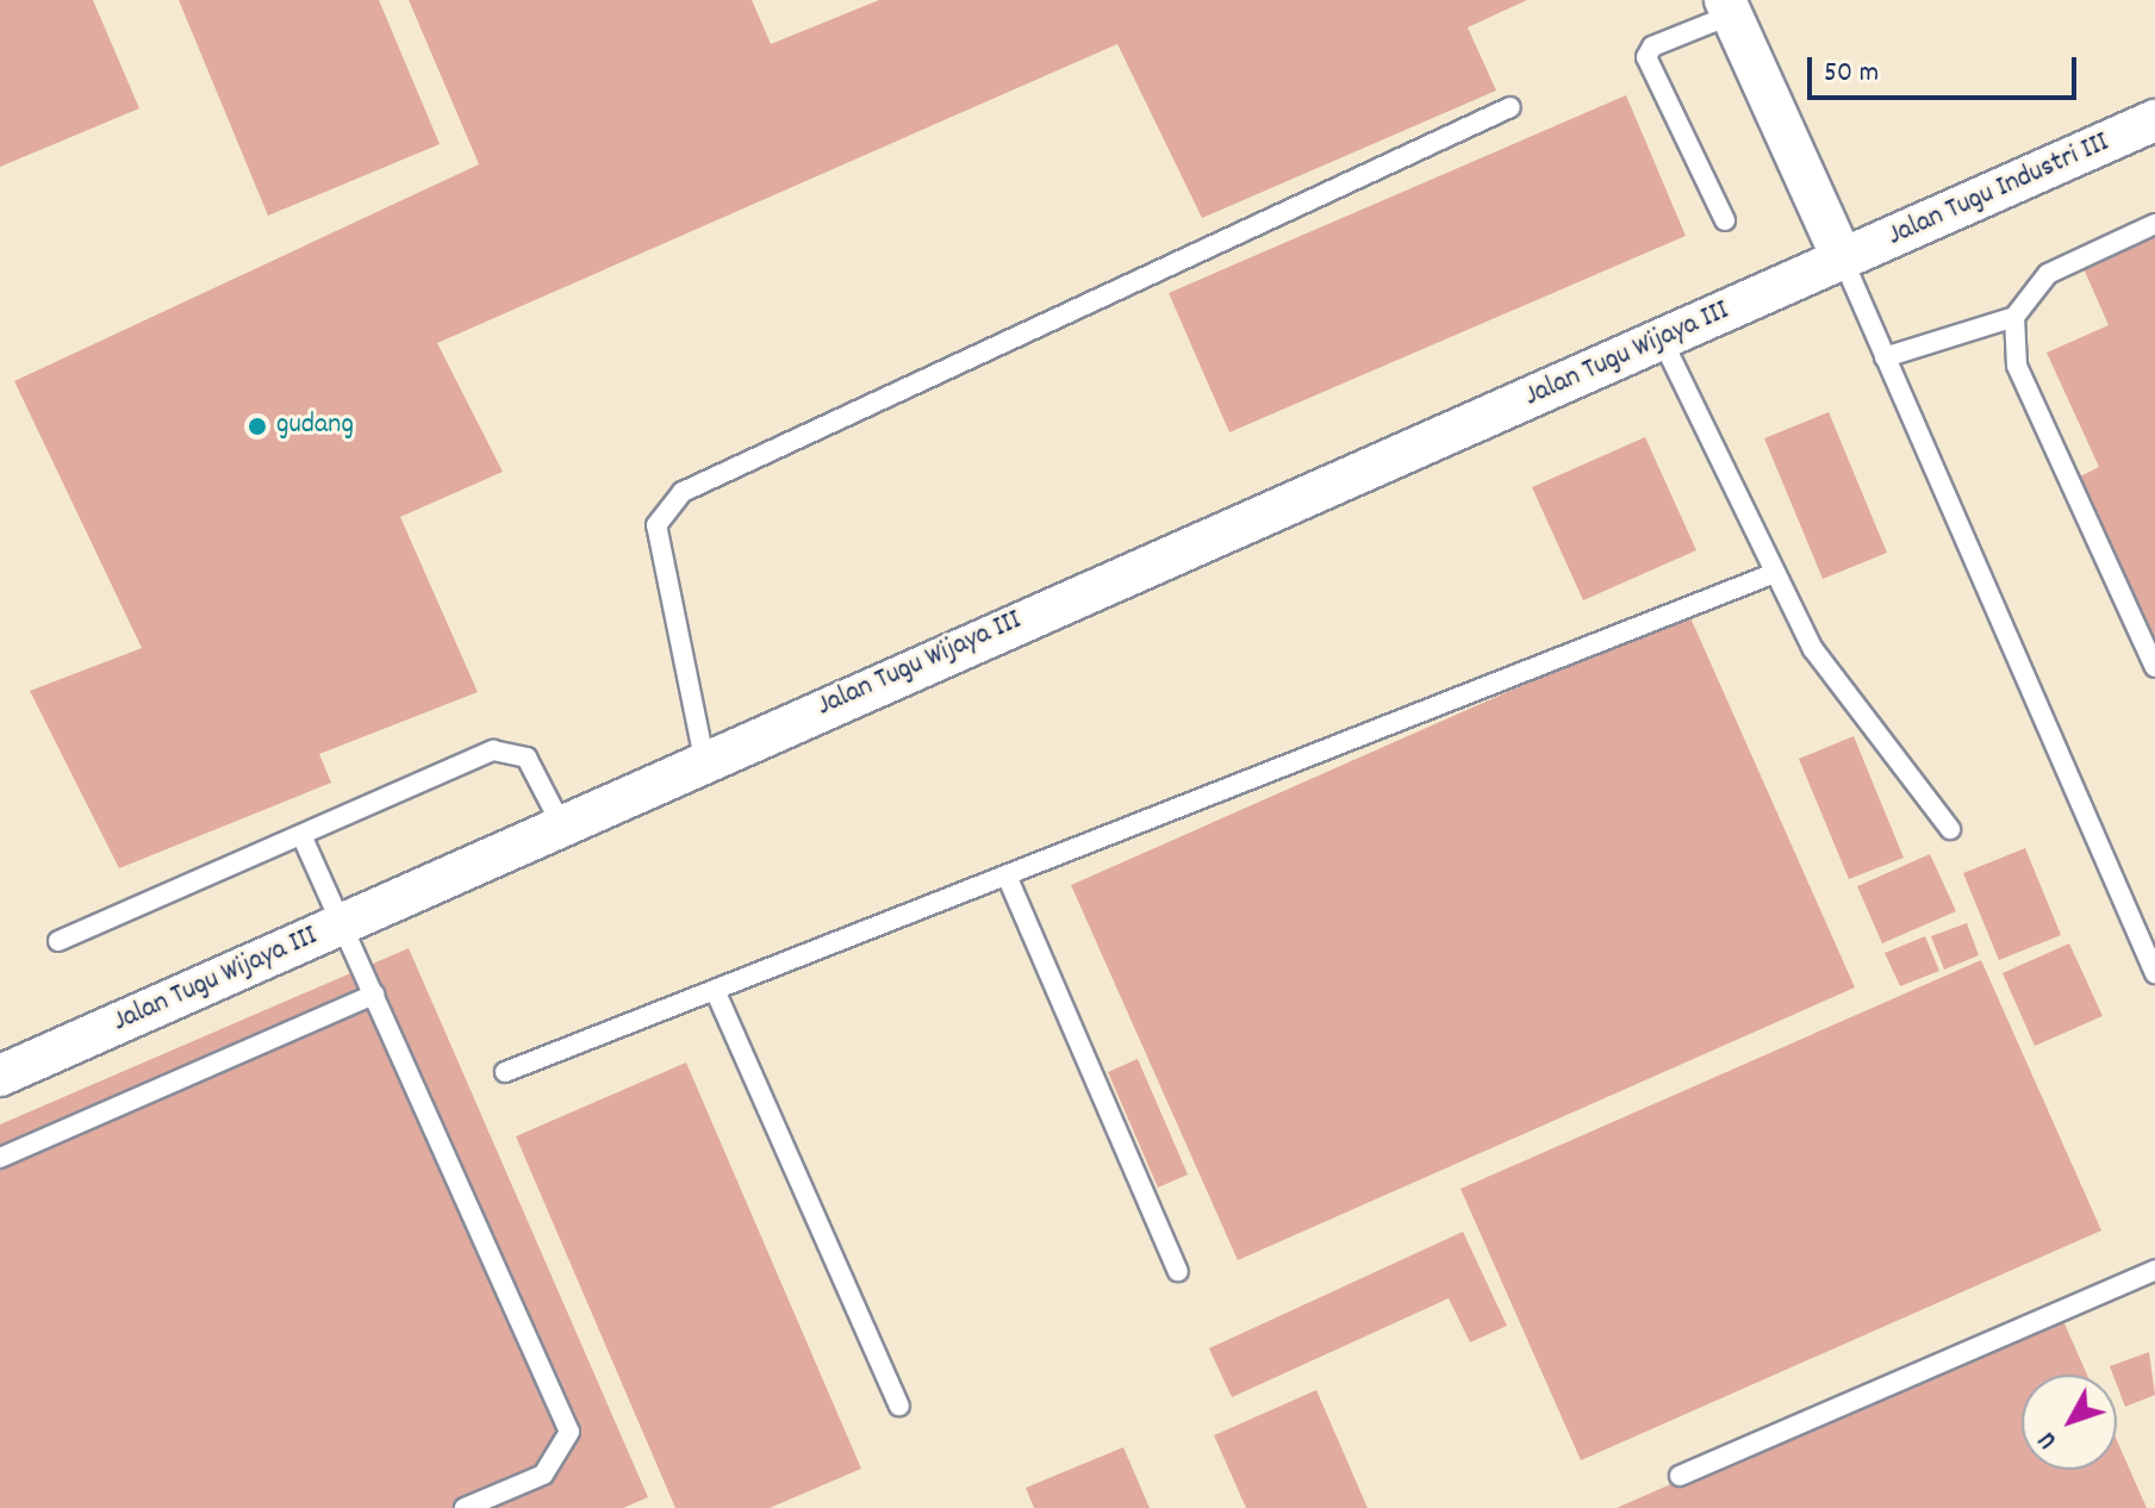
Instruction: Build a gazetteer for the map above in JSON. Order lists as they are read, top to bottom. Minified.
{"streets":{"street":["Jalan Tugu Industri III","Jalan Tugu Wijaya III"]},"crossings":[["Jalan Tugu Industri III","Jalan Tugu Wijaya III"]],"places":["gudang"],"scale_bar":"50 m","north":"bottom left"}
